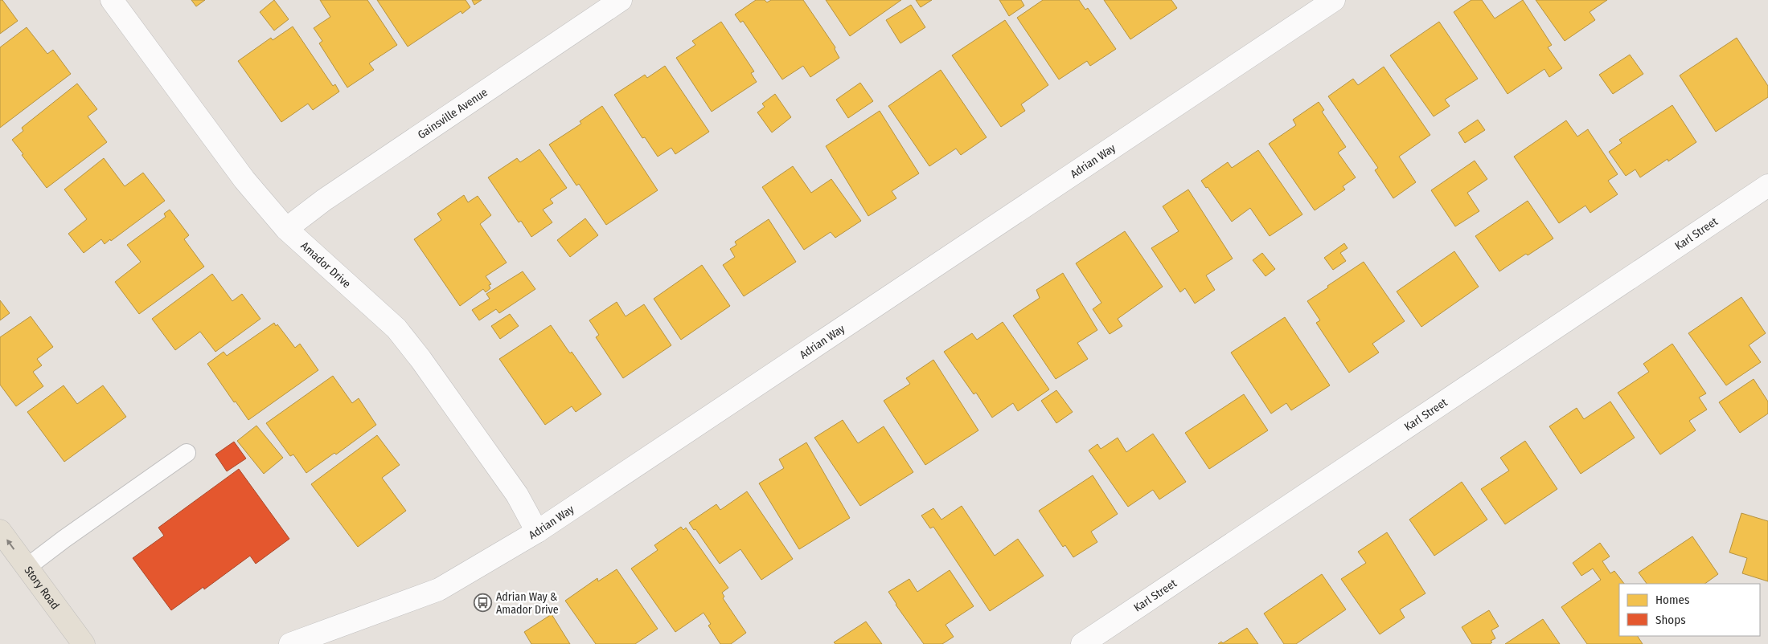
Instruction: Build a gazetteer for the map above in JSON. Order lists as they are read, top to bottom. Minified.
{"streets":{"main road":["Story Road"],"street":["Gainsville Avenue","Adrian Way","Karl Street","Amador Drive"]},"crossings":[["Gainsville Avenue","Amador Drive"],["Adrian Way","Amador Drive"]],"places":{"bus stop":["Adrian Way & Amador Drive"]},"legend":["Homes","Shops"]}
